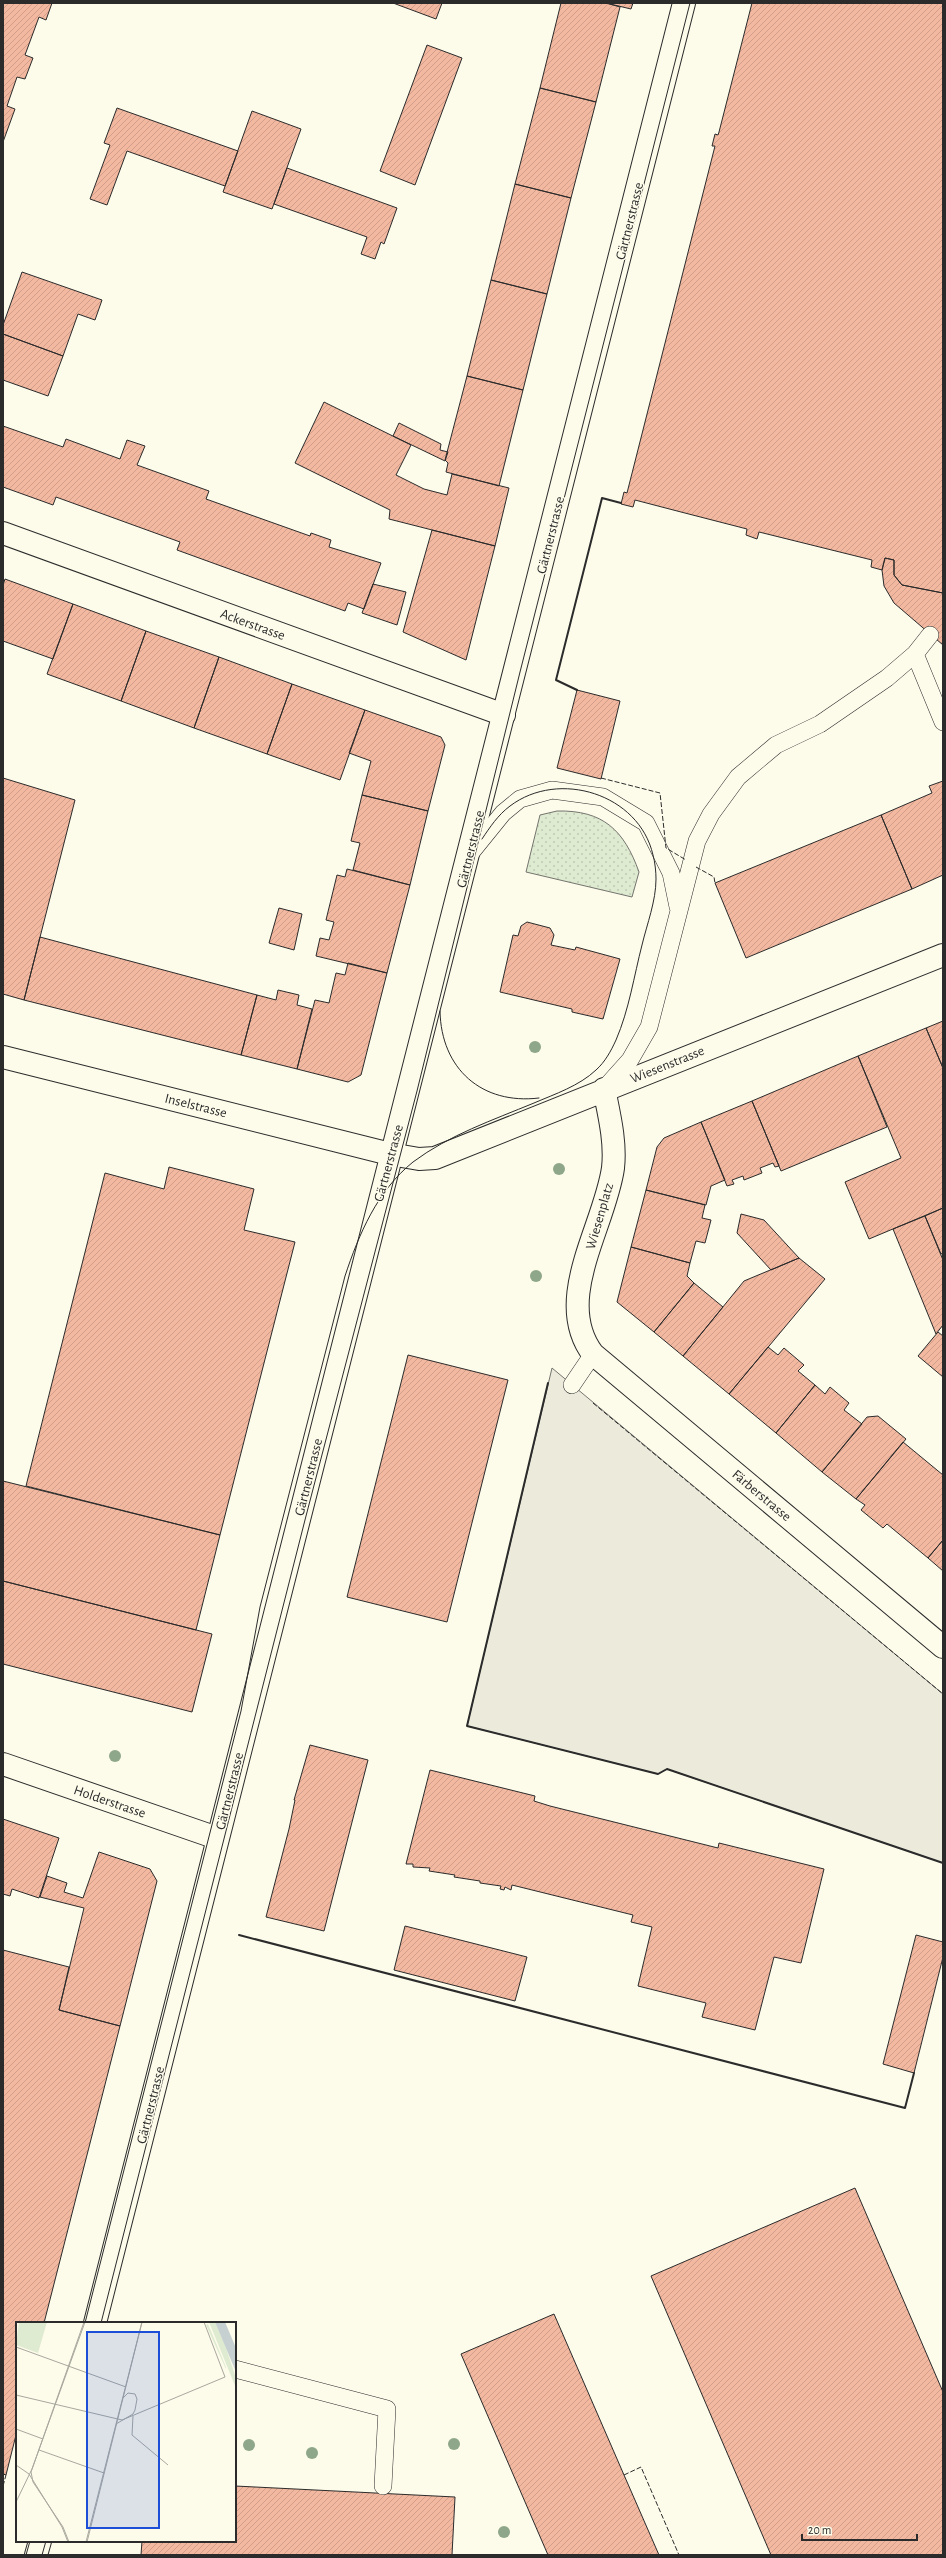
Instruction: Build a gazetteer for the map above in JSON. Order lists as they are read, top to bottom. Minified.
{"streets":{"street":["Gärtnerstrasse","Ackerstrasse","Wiesenstrasse","Inselstrasse","Wiesenplatz","Färberstrasse","Holderstrasse"]},"crossings":[["Gärtnerstrasse","Ackerstrasse"],["Gärtnerstrasse","Wiesenstrasse"],["Gärtnerstrasse","Inselstrasse"],["Gärtnerstrasse","Holderstrasse"],["Wiesenstrasse","Inselstrasse"],["Wiesenstrasse","Wiesenplatz"],["Wiesenplatz","Färberstrasse"]],"scale_bar":"20 m"}
